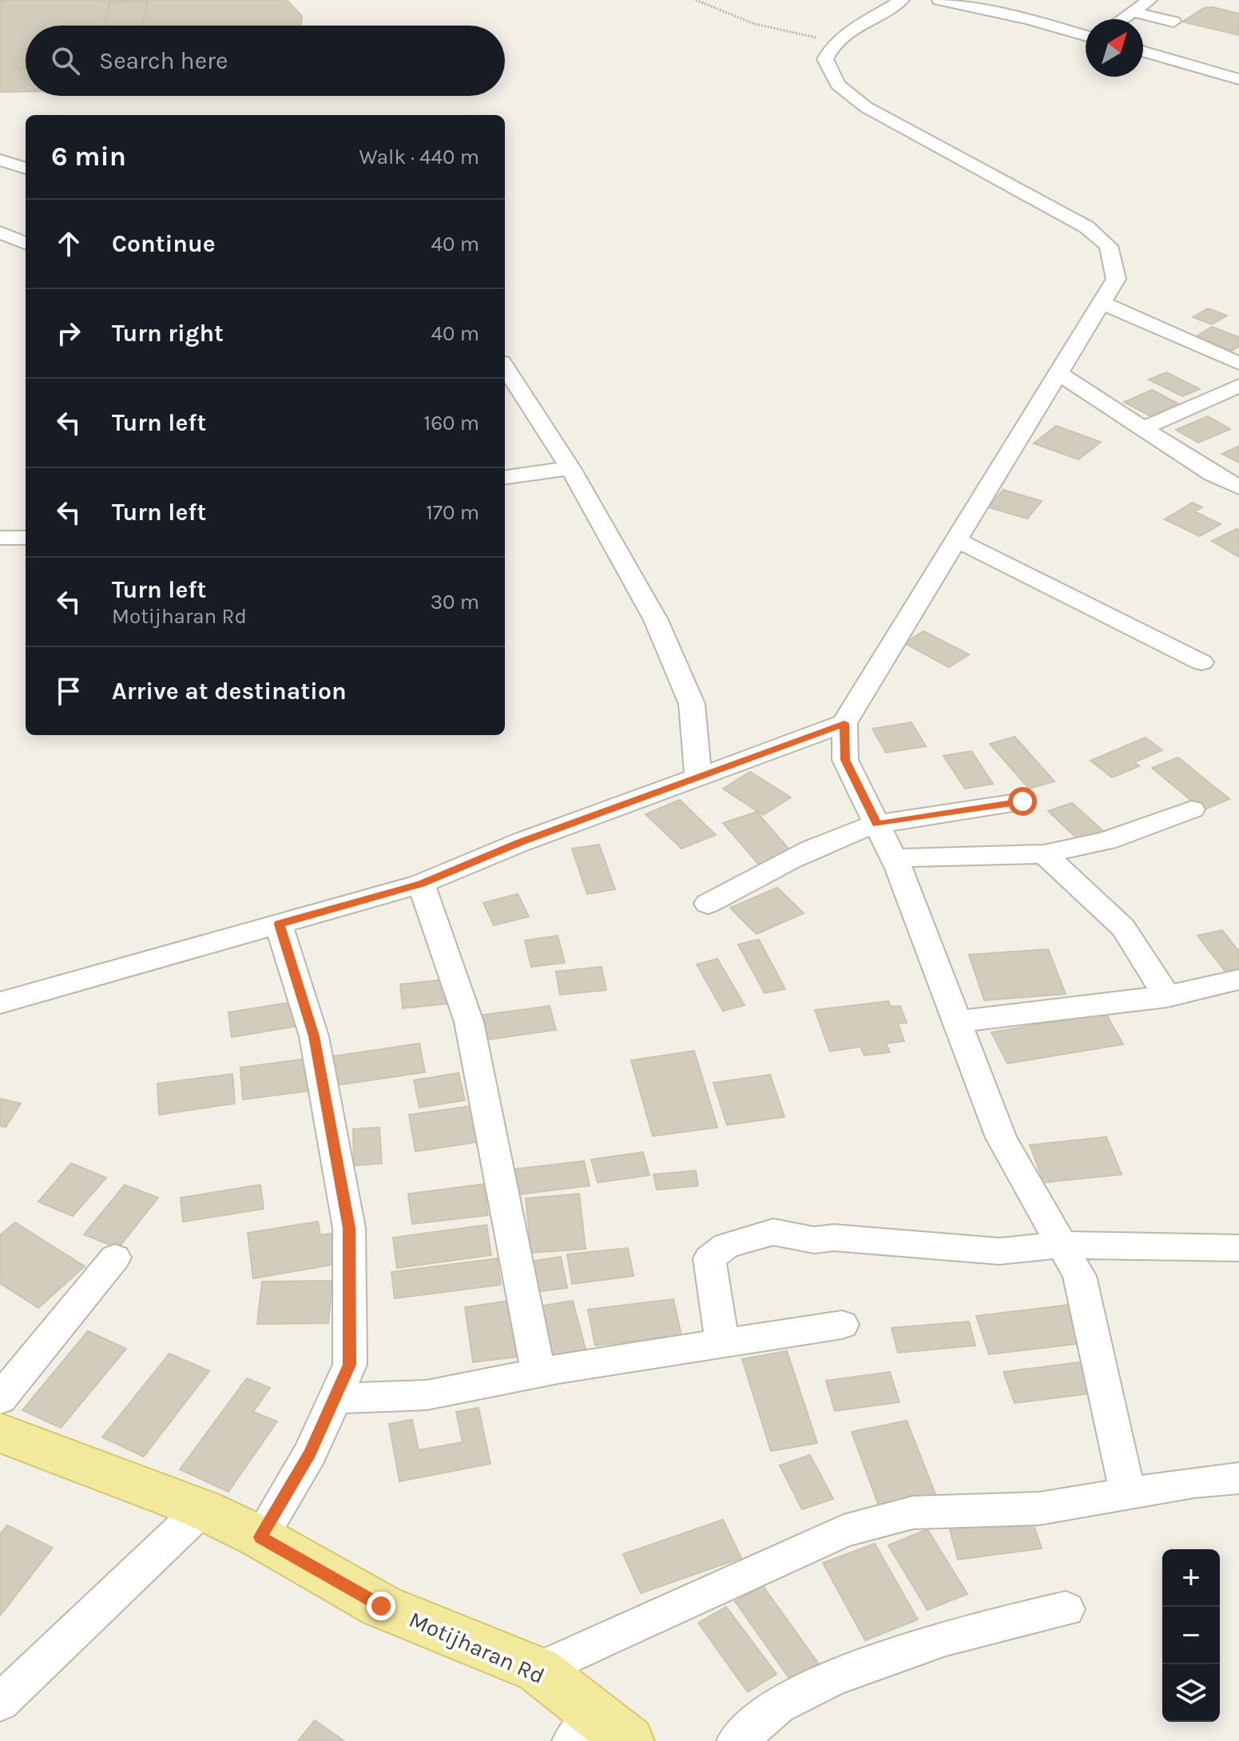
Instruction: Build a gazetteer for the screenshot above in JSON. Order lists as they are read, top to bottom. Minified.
{"streets":{"main road":["Motijharan Rd"]},"north":"top right","page":{"search":"Search here","heading":["6 min","Walk · 440 m"],"list":[["Continue","40 m"],["Turn right","40 m"],["Turn left","160 m"],["Turn left","170 m"],["Turn left","Motijharan Rd","30 m"],"Arrive at destination"],"map_buttons":["+","−"]}}
